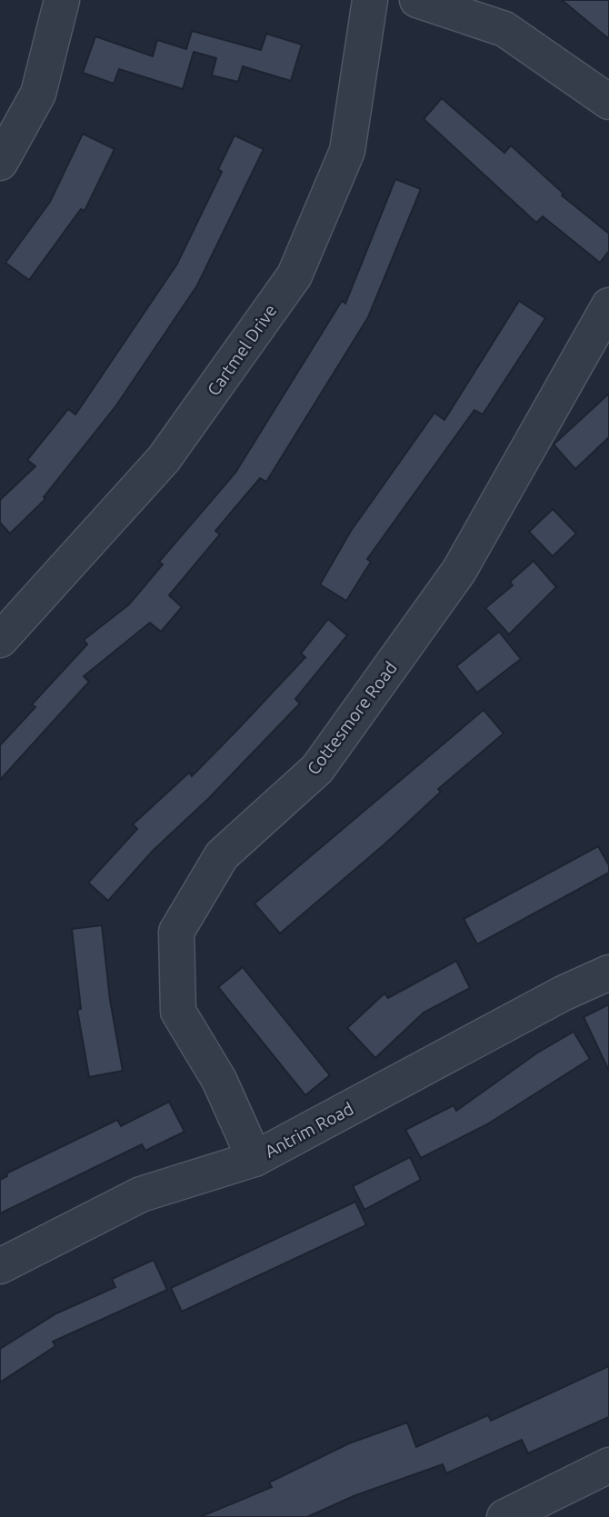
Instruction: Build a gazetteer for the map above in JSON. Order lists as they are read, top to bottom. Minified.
{"streets":{"street":["Cartmel Drive","Cottesmore Road","Antrim Road"]},"crossings":[["Cottesmore Road","Antrim Road"]]}
